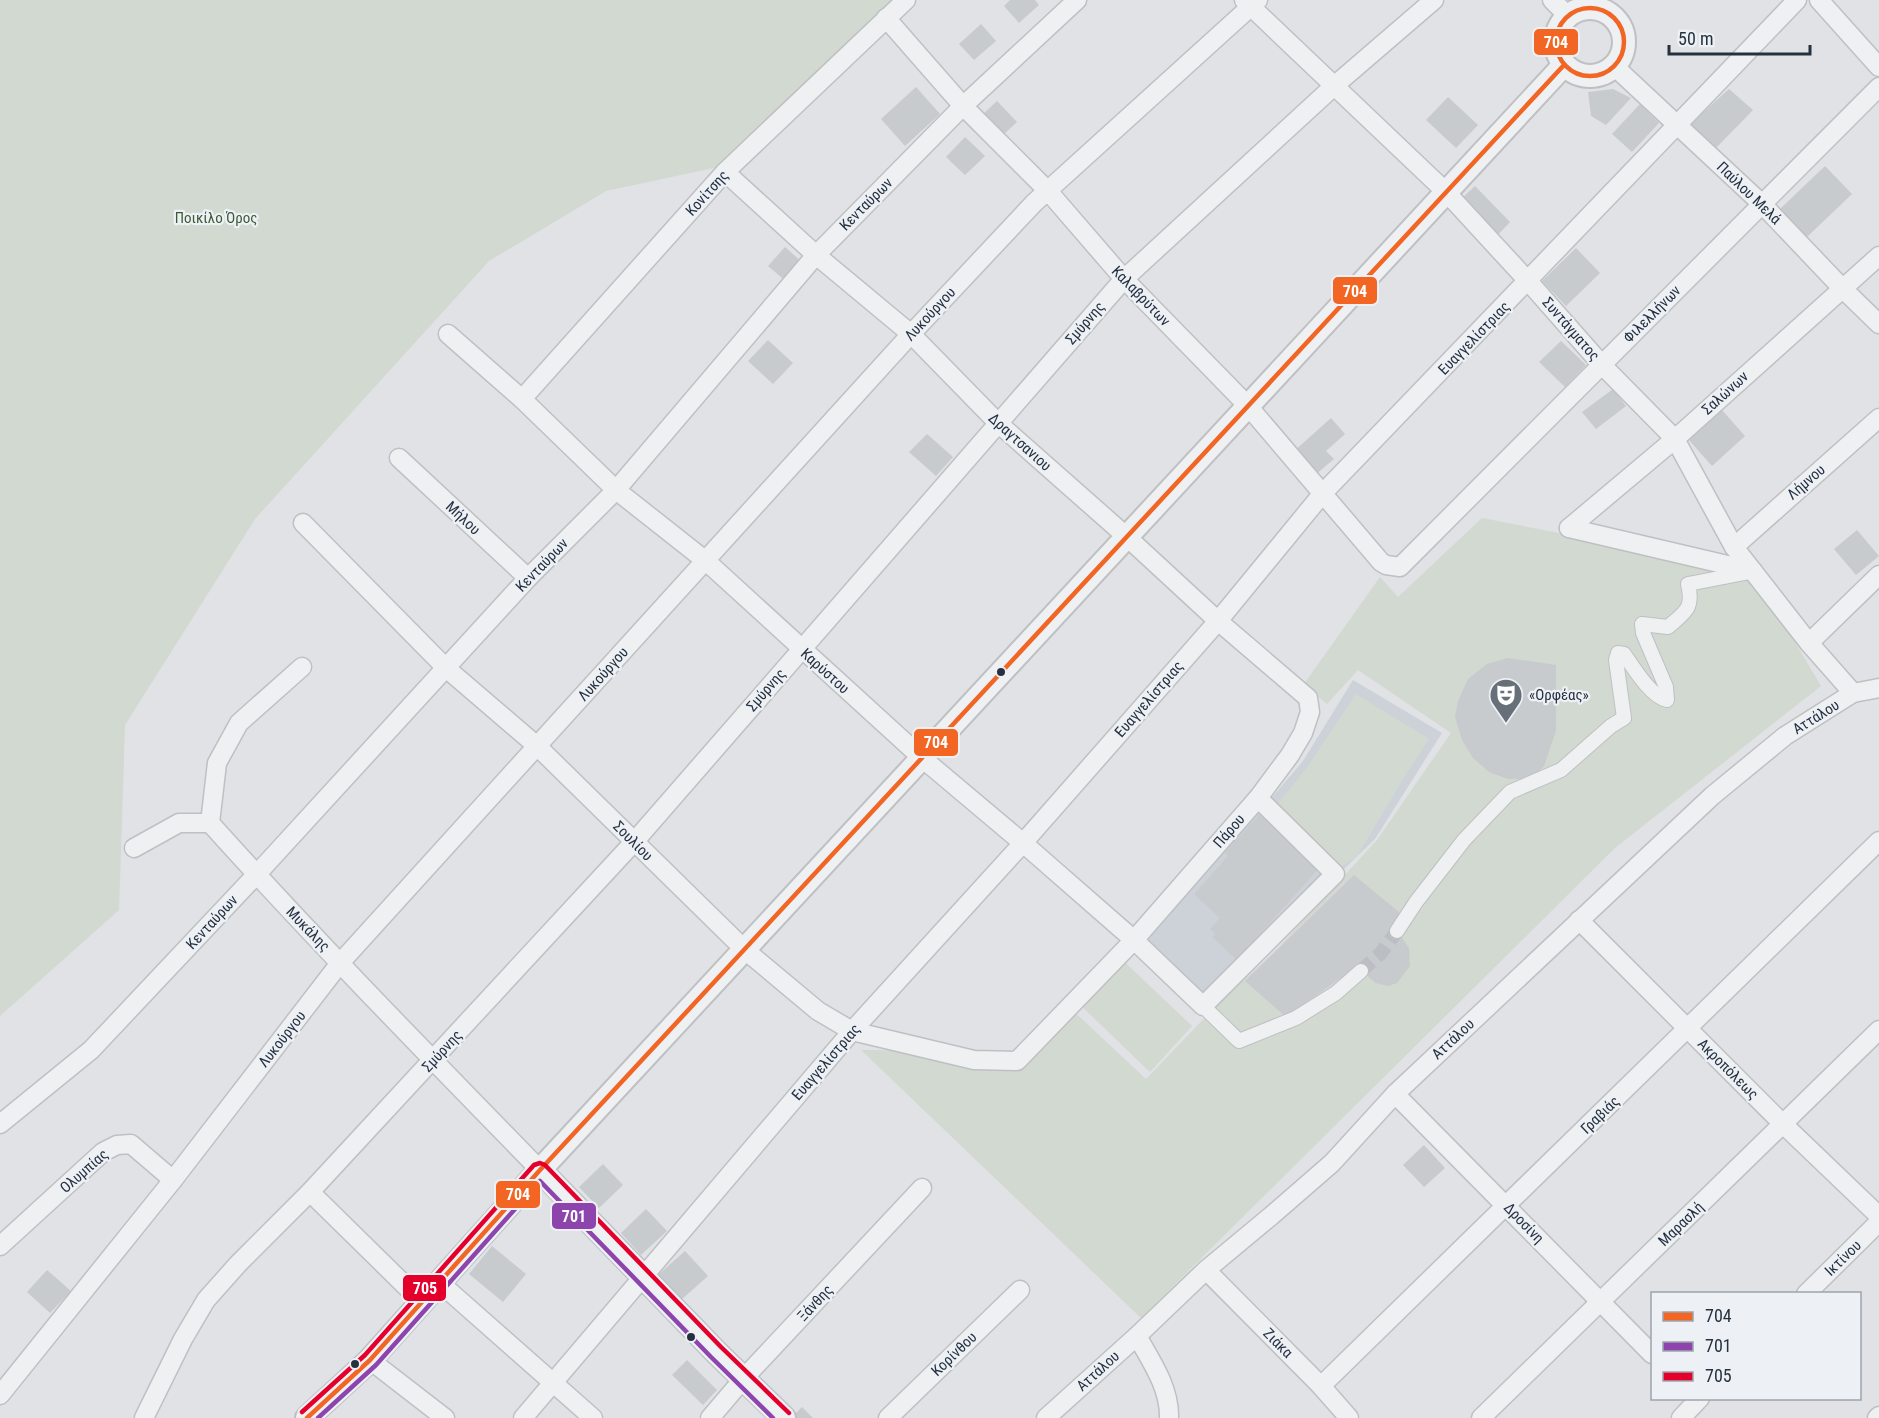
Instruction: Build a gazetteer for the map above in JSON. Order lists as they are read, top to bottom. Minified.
{"streets":{"street":["Κονίτσης","Παύλου Μελά","Κενταύρων","Καλαβρύτων","Λυκούργου","Φιλελλήνων","Σμύρνης","Συντάγματος","Ευαγγελίστριας","Σαλώνων","Δραγτσανιου","Λήμνου","Μήλου","Καρύστου","Αττάλου","Πάρου","Σουλίου","Μυκάλης","Ακροπόλεως","Γραβιάς","Ολυμπίας","Δροσίνη","Μαρασλή","Ικτίνου","Ξάνθης","Ζιάκα","Κορίνθου"]},"crossings":[["Κονίτσης","Καλαβρύτων"],["Κονίτσης","Δραγτσανιου"],["Κονίτσης","Καρύστου"],["Παύλου Μελά","Φιλελλήνων"],["Παύλου Μελά","Ευαγγελίστριας"],["Παύλου Μελά","Σαλώνων"],["Κενταύρων","Καλαβρύτων"],["Κενταύρων","Δραγτσανιου"],["Κενταύρων","Μήλου"],["Κενταύρων","Καρύστου"],["Κενταύρων","Σουλίου"],["Κενταύρων","Μυκάλης"],["Καλαβρύτων","Λυκούργου"],["Καλαβρύτων","Φιλελλήνων"],["Καλαβρύτων","Σμύρνης"],["Καλαβρύτων","Ευαγγελίστριας"],["Λυκούργου","Συντάγματος"],["Λυκούργου","Δραγτσανιου"],["Λυκούργου","Καρύστου"],["Λυκούργου","Σουλίου"],["Λυκούργου","Μυκάλης"],["Λυκούργου","Ολυμπίας"],["Φιλελλήνων","Συντάγματος"],["Σμύρνης","Συντάγματος"],["Σμύρνης","Δραγτσανιου"],["Σμύρνης","Καρύστου"],["Σμύρνης","Σουλίου"],["Σμύρνης","Μυκάλης"],["Συντάγματος","Ευαγγελίστριας"],["Συντάγματος","Σαλώνων"],["Συντάγματος","Λήμνου"],["Συντάγματος","Αττάλου"],["Ευαγγελίστριας","Δραγτσανιου"],["Ευαγγελίστριας","Καρύστου"],["Ευαγγελίστριας","Σουλίου"],["Δραγτσανιου","Πάρου"],["Καρύστου","Πάρου"],["Καρύστου","Σουλίου"],["Αττάλου","Ακροπόλεως"],["Αττάλου","Δροσίνη"],["Αττάλου","Ζιάκα"],["Πάρου","Σουλίου"],["Ακροπόλεως","Γραβιάς"],["Ακροπόλεως","Μαρασλή"],["Γραβιάς","Δροσίνη"],["Γραβιάς","Ζιάκα"],["Δροσίνη","Μαρασλή"]],"parks":["Ποικίλο Όρος"],"places":{"theatre":["«Ορφέας»"]},"lines":["transit line 704","transit line 705","transit line 701"],"legend":["704","701","705"],"scale_bar":"50 m"}
